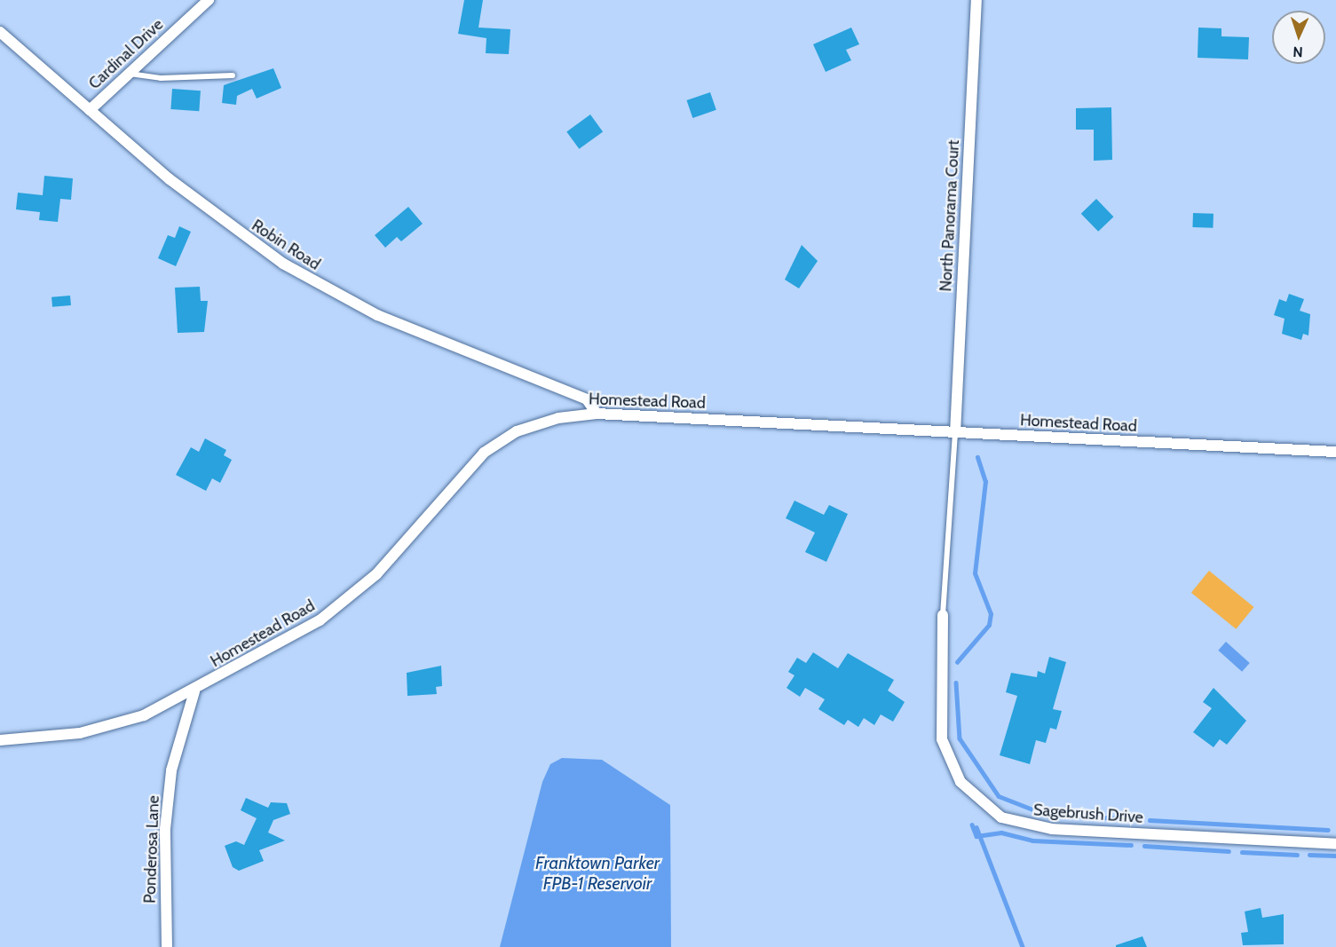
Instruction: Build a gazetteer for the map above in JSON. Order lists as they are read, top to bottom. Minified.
{"streets":{"street":["Cardinal Drive","North Panorama Court","Robin Road","Homestead Road","Sagebrush Drive","Ponderosa Lane"]},"crossings":[["Cardinal Drive","Robin Road"],["North Panorama Court","Homestead Road"],["Robin Road","Homestead Road"],["Homestead Road","Ponderosa Lane"]],"water":["Franktown Parker FPB-1 Reservoir"],"north":"bottom"}
